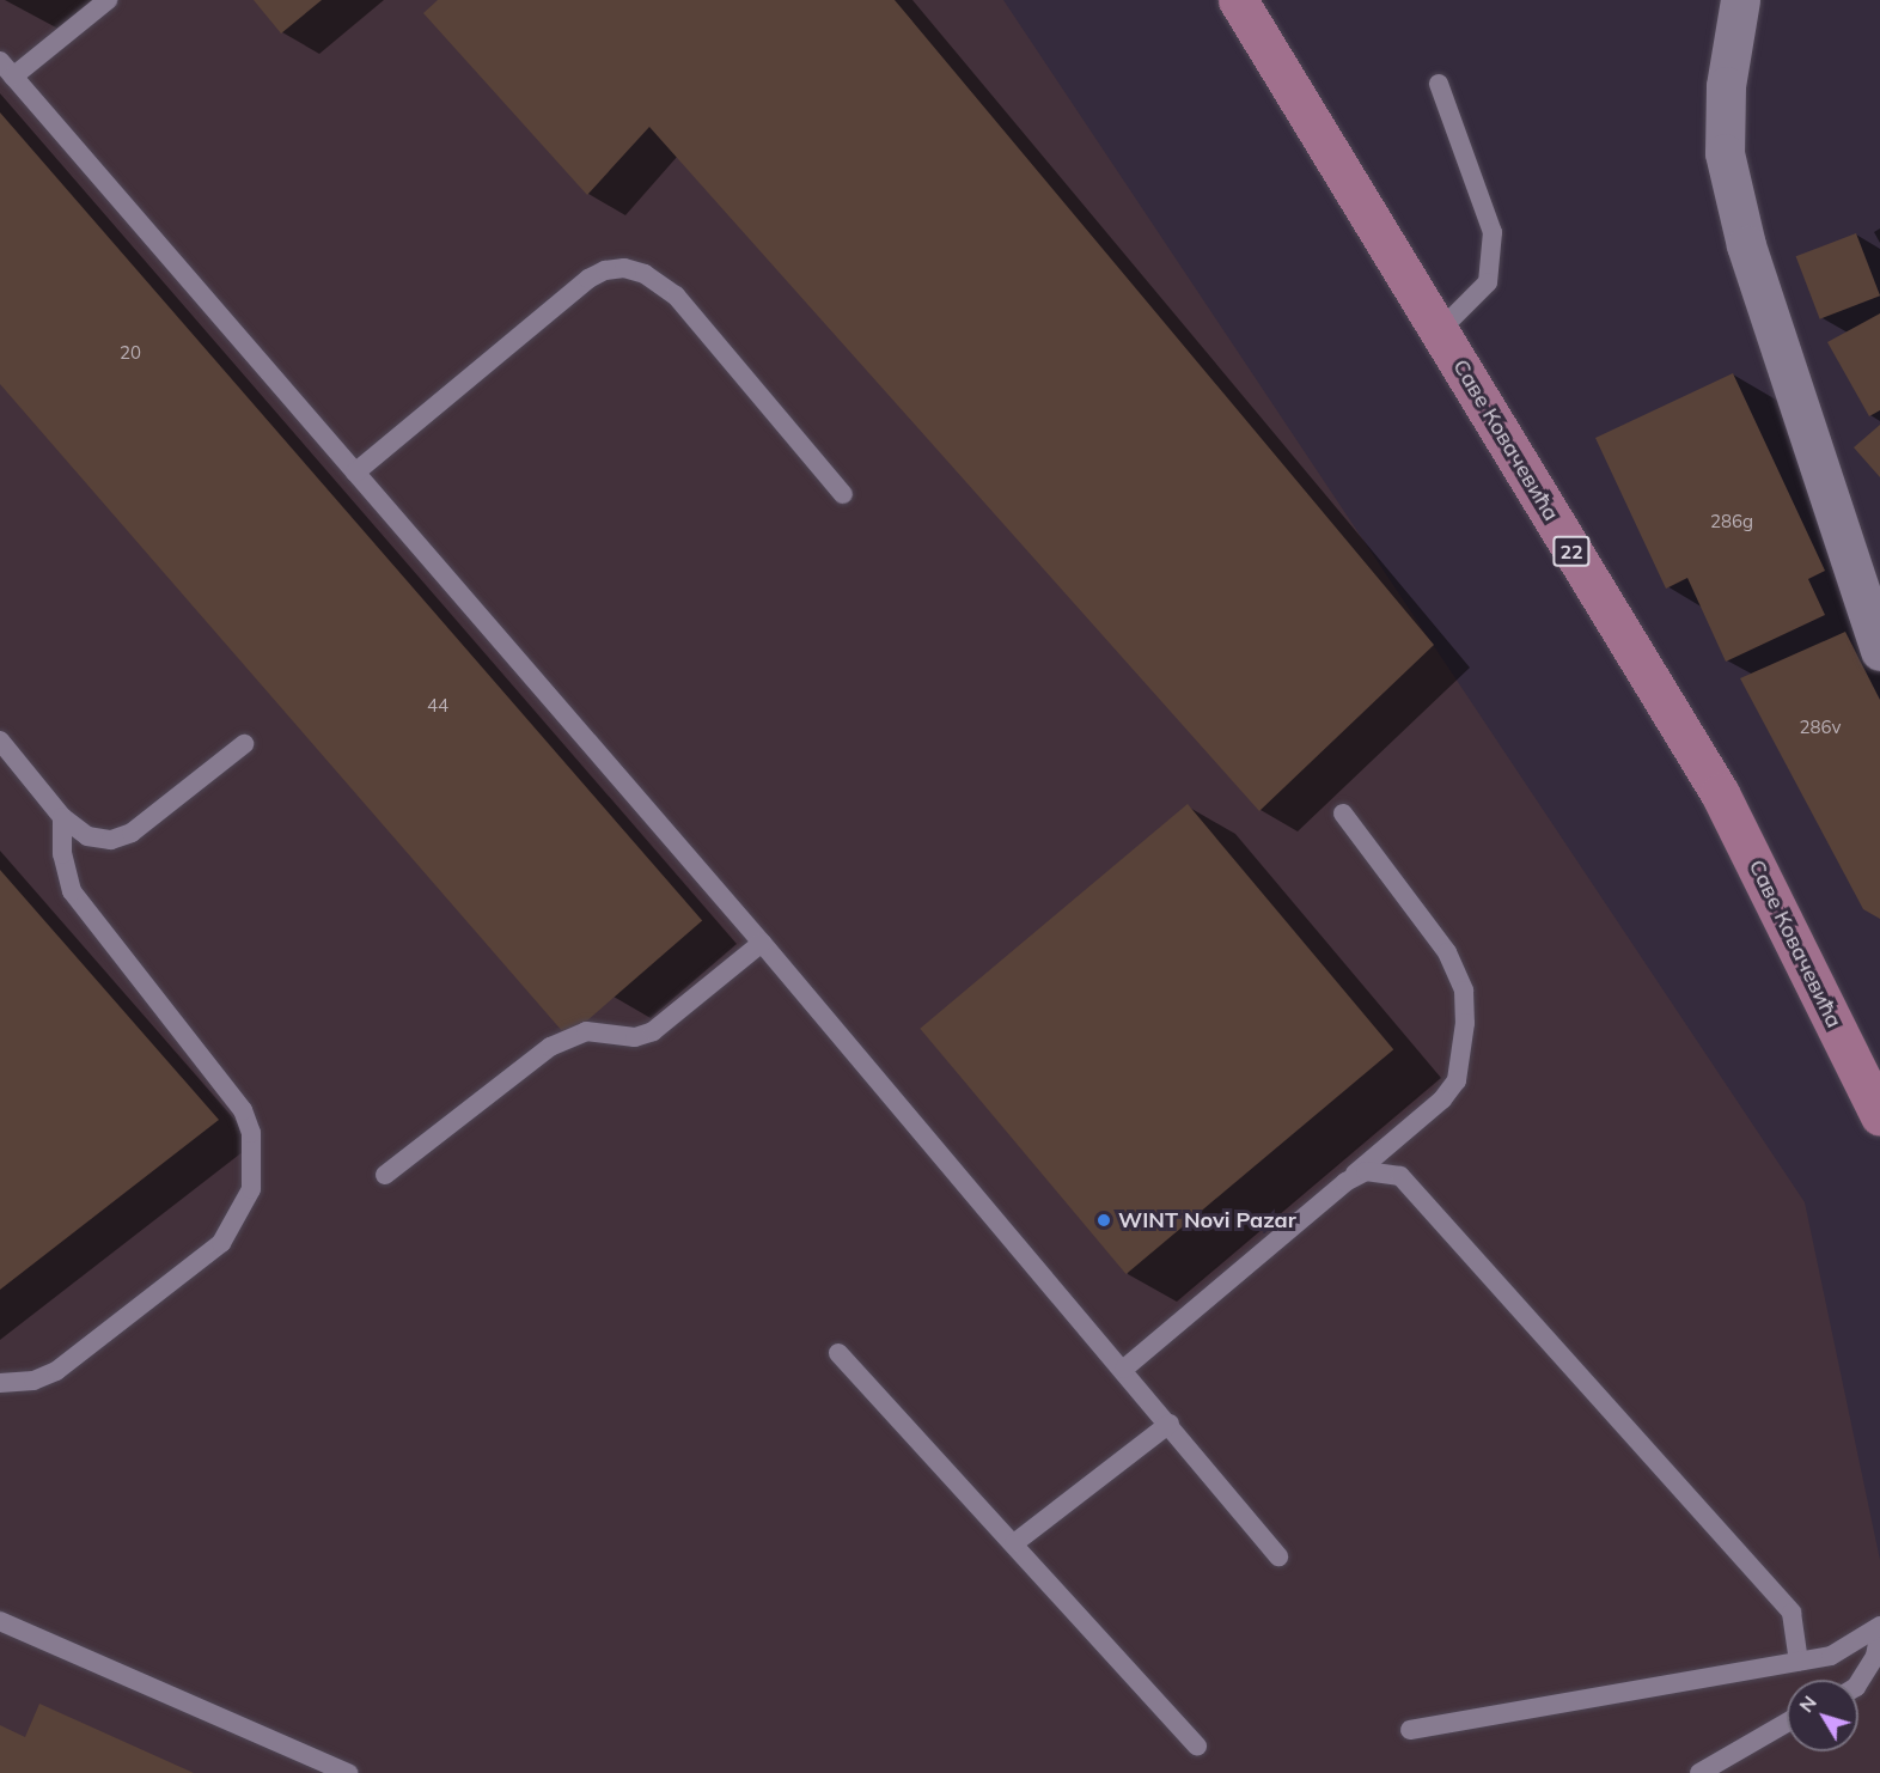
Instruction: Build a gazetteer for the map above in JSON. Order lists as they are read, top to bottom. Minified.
{"streets":{"main road":["Саве Ковачевића","22"]},"places":["WINT Novi Pazar"],"house_numbers":["20","286g","44","286v"],"north":"top left"}
